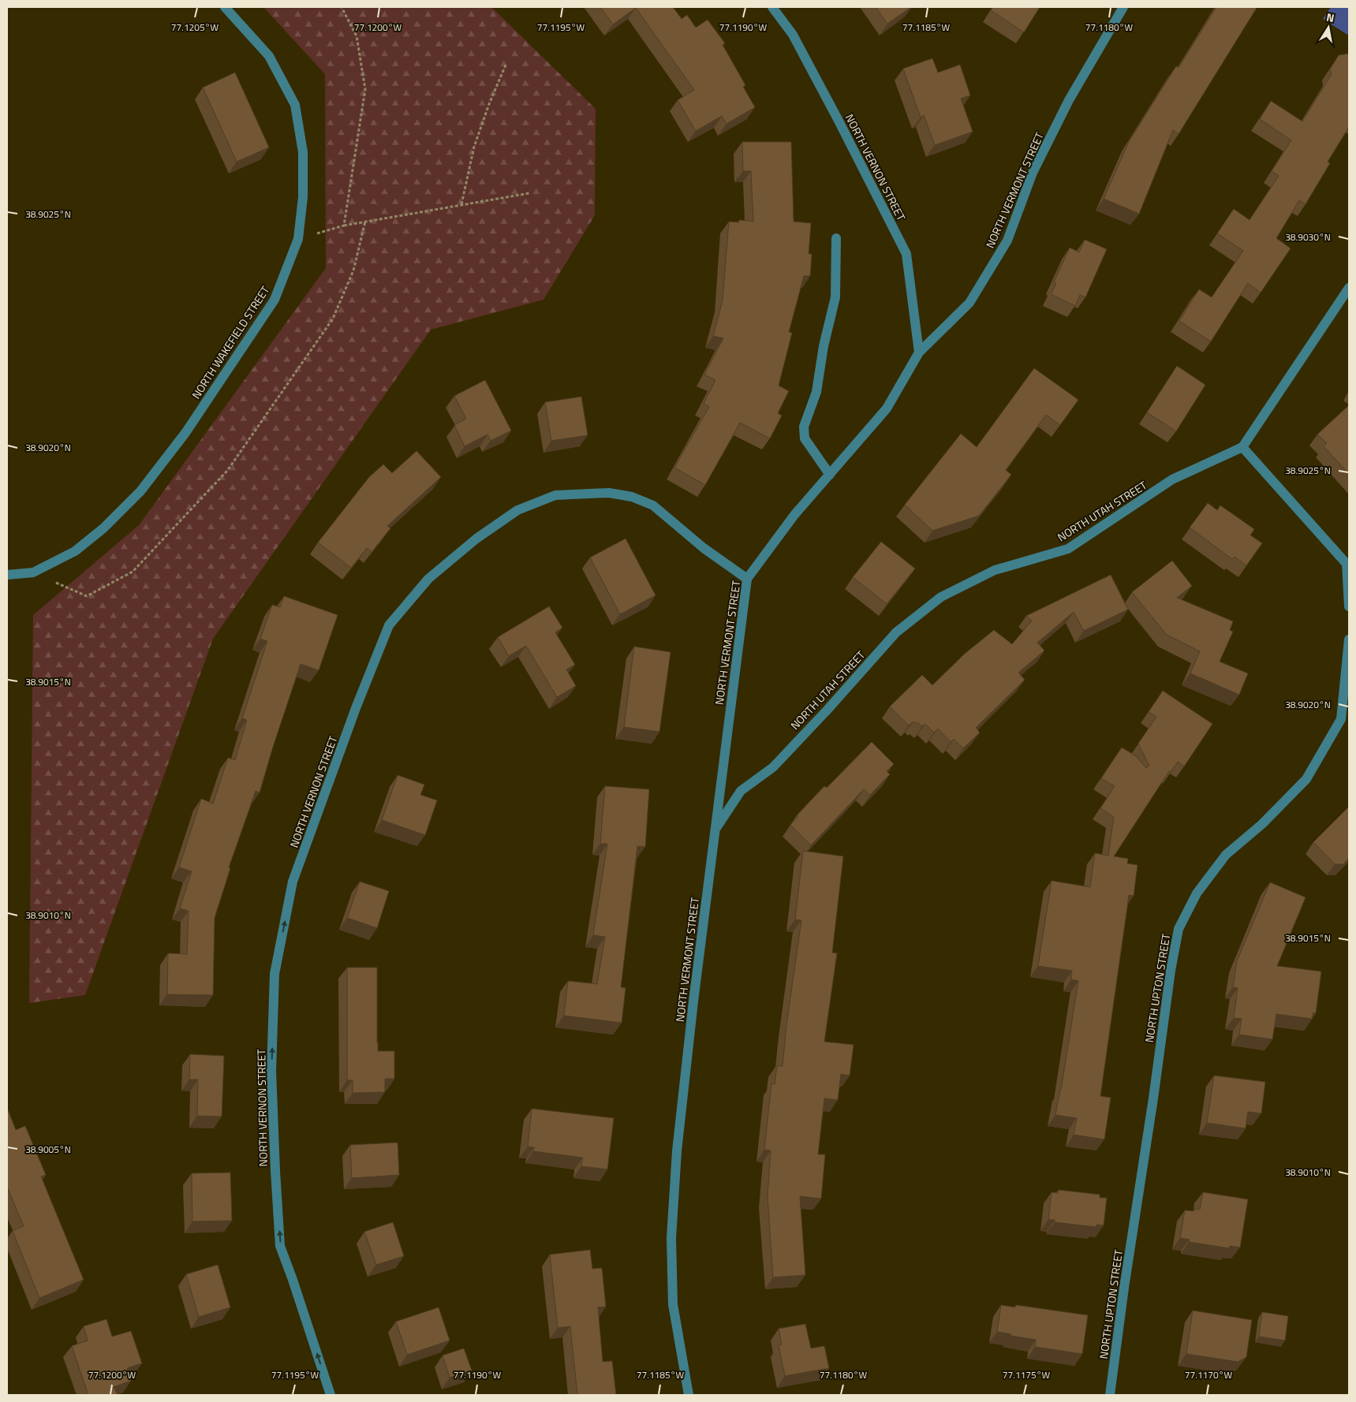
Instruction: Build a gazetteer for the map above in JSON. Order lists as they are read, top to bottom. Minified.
{"streets":{"street":["NORTH VERNON STREET","NORTH VERMONT STREET","NORTH WAKEFIELD STREET","NORTH UTAH STREET","NORTH UPTON STREET"]},"crossings":[["NORTH VERNON STREET","NORTH VERMONT STREET"],["NORTH VERMONT STREET","NORTH UTAH STREET"]],"north":"top","coordinates":["77.1205°W","77.1200°W","77.1195°W","77.1190°W","77.1180°W","77.1185°W","38.9025°N","38.9030°N","38.9020°N","38.9015°N","38.9010°N","38.9005°N","77.1175°W","77.1170°W"]}
